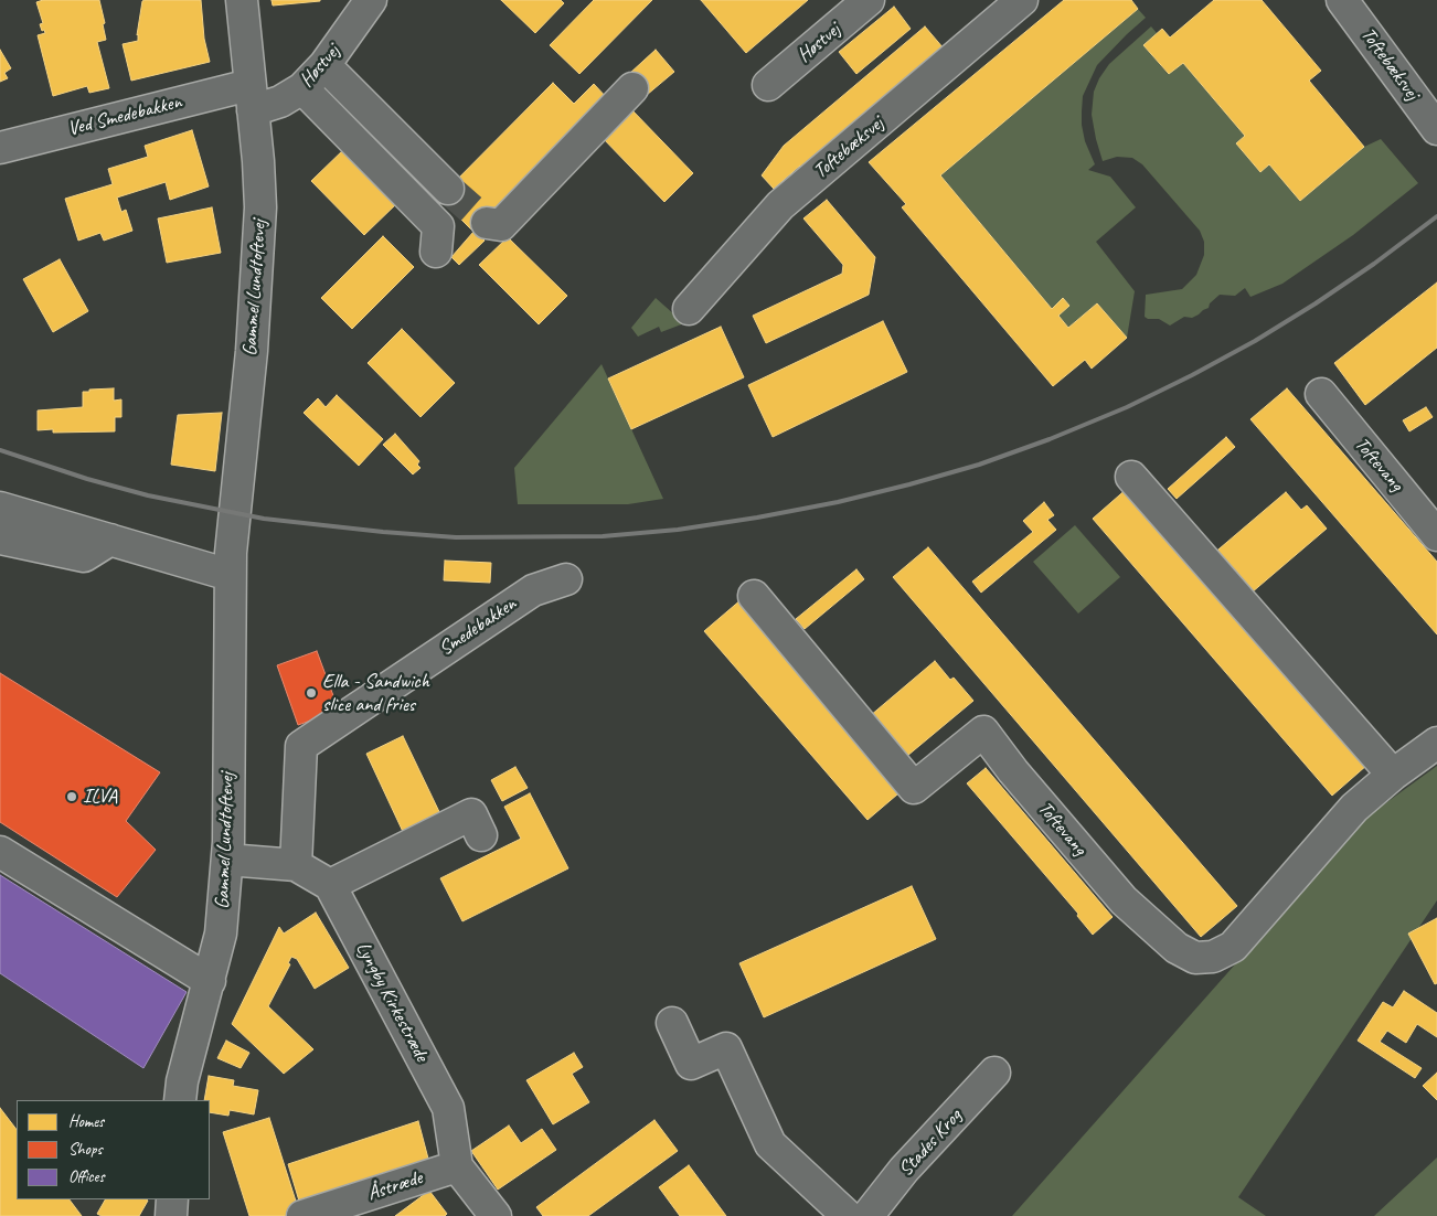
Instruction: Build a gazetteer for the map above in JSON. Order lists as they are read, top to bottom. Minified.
{"streets":{"street":["Høstvej","Toftebæksvej","Ved Smedebakken","Gammel Lundtoftevej","Toftevang","Smedebakken","Lyngby Kirkestræde","Stades Krog","Åstræde"]},"crossings":[["Høstvej","Ved Smedebakken"],["Høstvej","Gammel Lundtoftevej"],["Ved Smedebakken","Gammel Lundtoftevej"],["Lyngby Kirkestræde","Åstræde"]],"places":["Ella - Sandwich slice and fries","ILVA"],"legend":["Homes","Shops","Offices"]}
